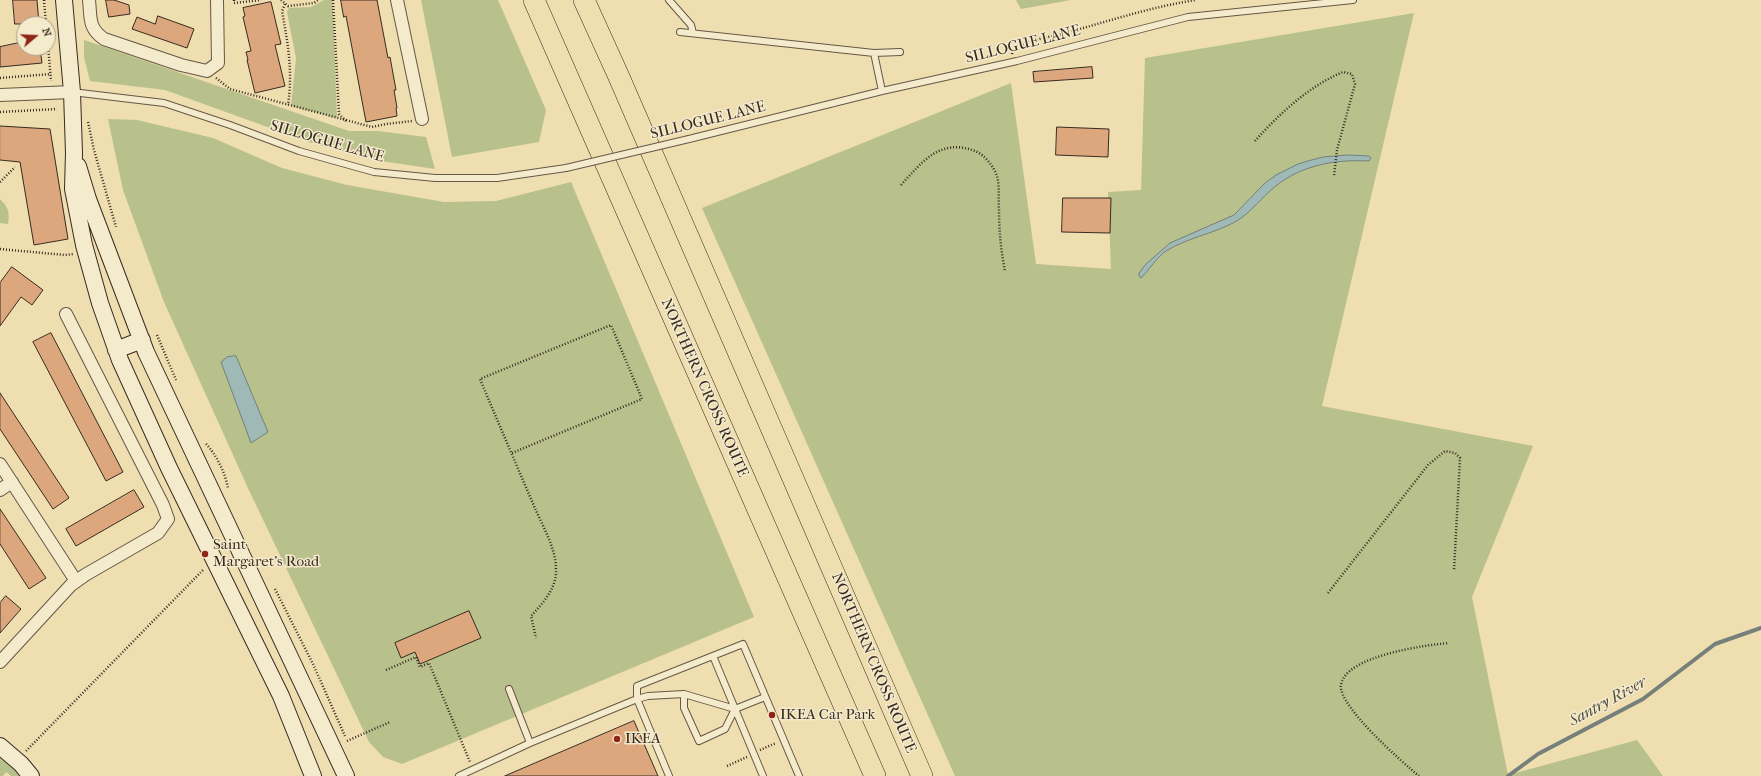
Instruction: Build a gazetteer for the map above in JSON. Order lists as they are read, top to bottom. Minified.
{"streets":{"highway":["NORTHERN CROSS ROUTE"],"lane":["SILLOGUE LANE"]},"water":["Santry River"],"places":["Saint Margaret's Road","IKEA Car Park","IKEA"],"north":"right"}
